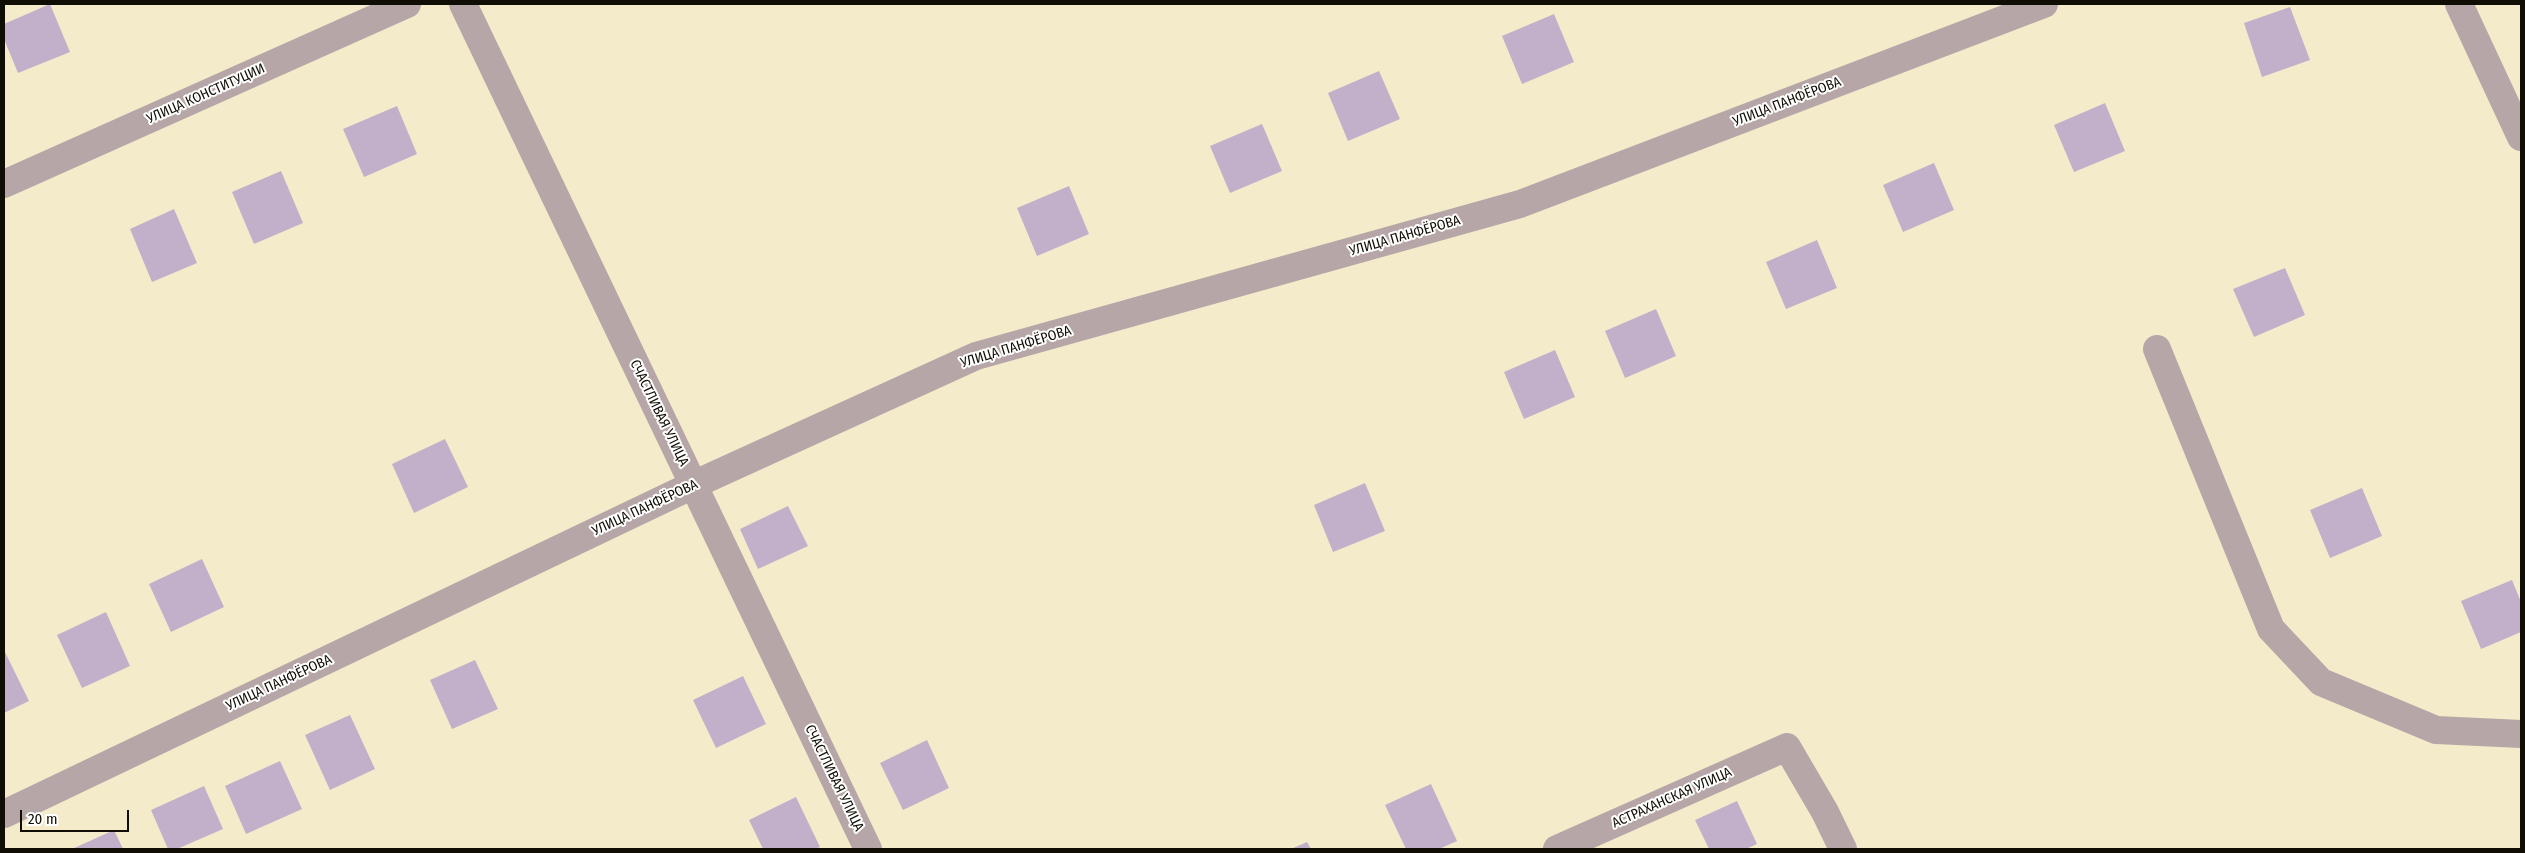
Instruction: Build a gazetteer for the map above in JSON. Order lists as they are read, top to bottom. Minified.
{"streets":{"street":["УЛИЦА КОНСТИТУЦИИ","УЛИЦА ПАНФЁРОВА","СЧАСТЛИВАЯ УЛИЦА","АСТРАХАНСКАЯ УЛИЦА"]},"crossings":[["УЛИЦА ПАНФЁРОВА","СЧАСТЛИВАЯ УЛИЦА"]],"scale_bar":"20 m"}
